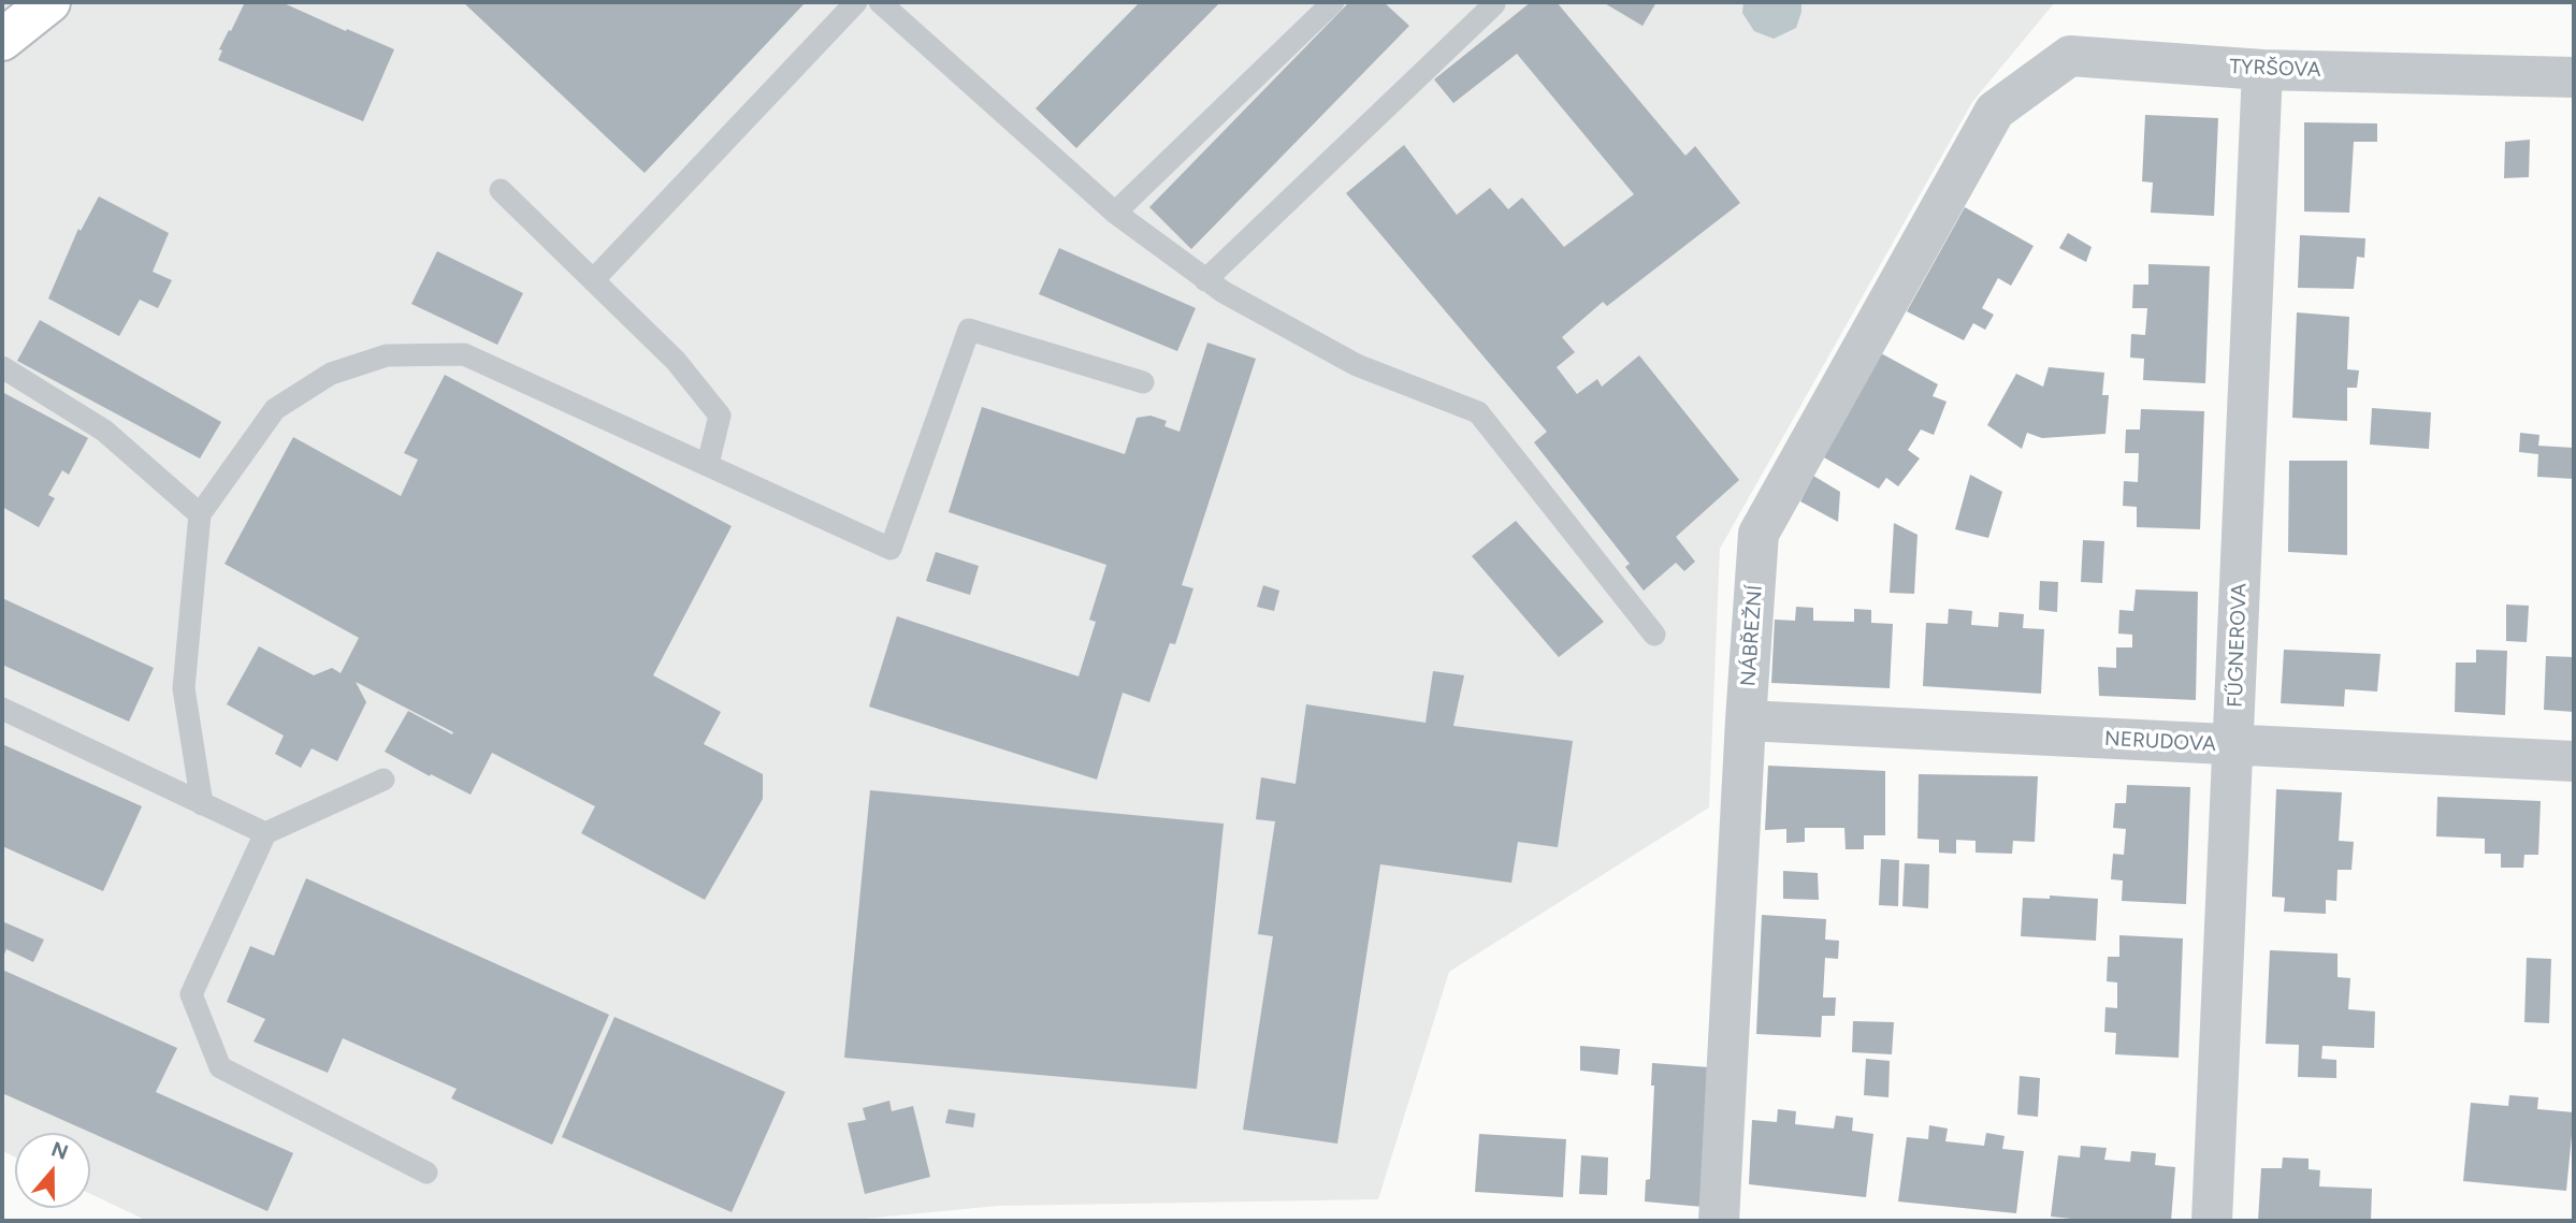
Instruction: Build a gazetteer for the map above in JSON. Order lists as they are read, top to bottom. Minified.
{"streets":{"street":["TYRŠOVA","NÁBŘEŽNÍ","FŰGNEROVA","NERUDOVA"]},"crossings":[["TYRŠOVA","NÁBŘEŽNÍ"],["TYRŠOVA","FŰGNEROVA"],["NÁBŘEŽNÍ","NERUDOVA"],["FŰGNEROVA","NERUDOVA"]],"north":"top"}
